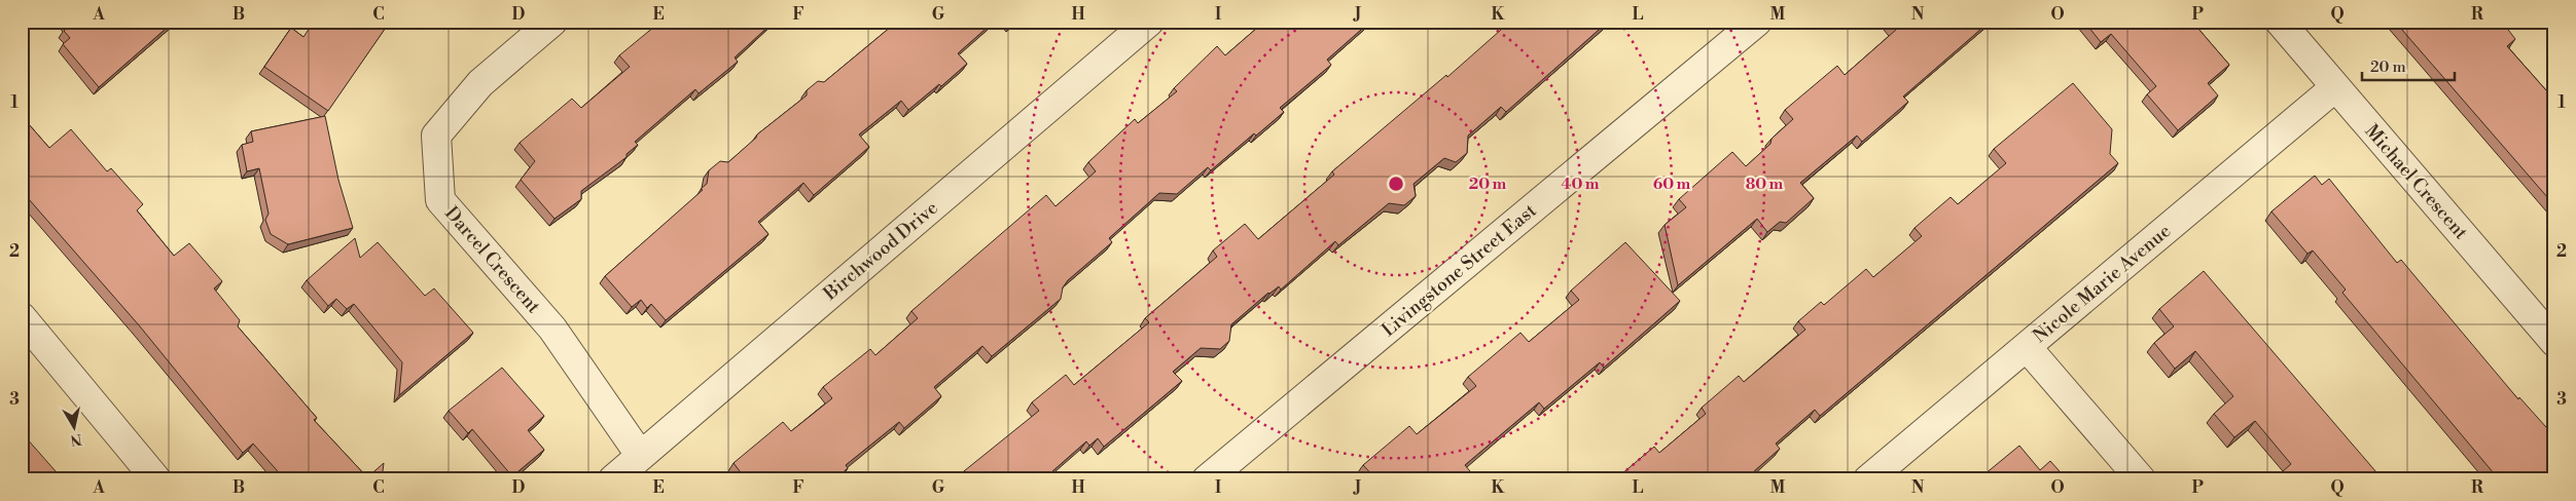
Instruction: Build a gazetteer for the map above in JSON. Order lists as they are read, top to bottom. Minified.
{"streets":{"street":["Michael Crescent","Birchwood Drive","Darcel Crescent","Livingstone Street East","Nicole Marie Avenue"]},"crossings":[["Michael Crescent","Nicole Marie Avenue"],["Birchwood Drive","Darcel Crescent"]],"scale_bar":"20 m","north":"bottom","grid":{"columns":["A","B","C","D","E","F","G","H","I","J","K","L","M","N","O","P","Q","R"],"rows":["1","2","3"]},"rings":["20 m","40 m","60 m","80 m"]}
